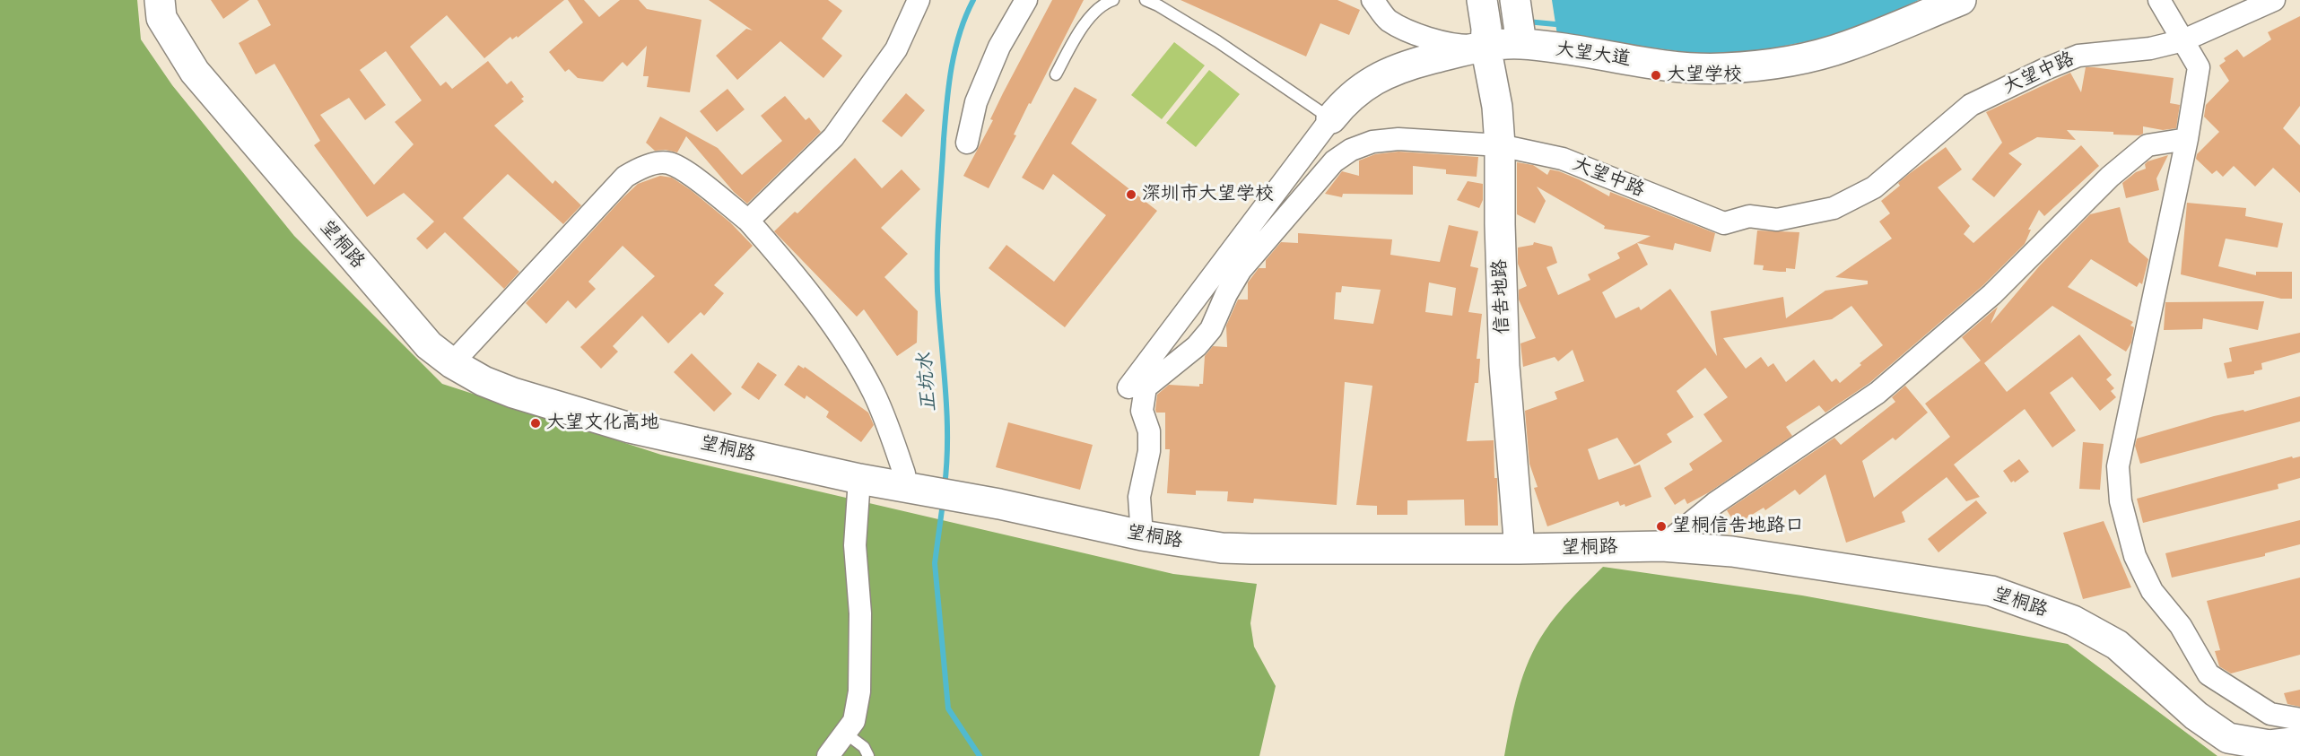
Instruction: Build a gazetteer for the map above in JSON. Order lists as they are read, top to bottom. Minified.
{"streets":{"main road":["大望大道","望桐路","信告地路"],"street":["大望中路"]},"crossings":[["大望大道","信告地路"],["大望中路","望桐路"],["大望中路","信告地路"],["望桐路","信告地路"]],"water":["正坑水"],"places":["大望学校","深圳市大望学校","大望文化高地","望桐信告地路口"]}
